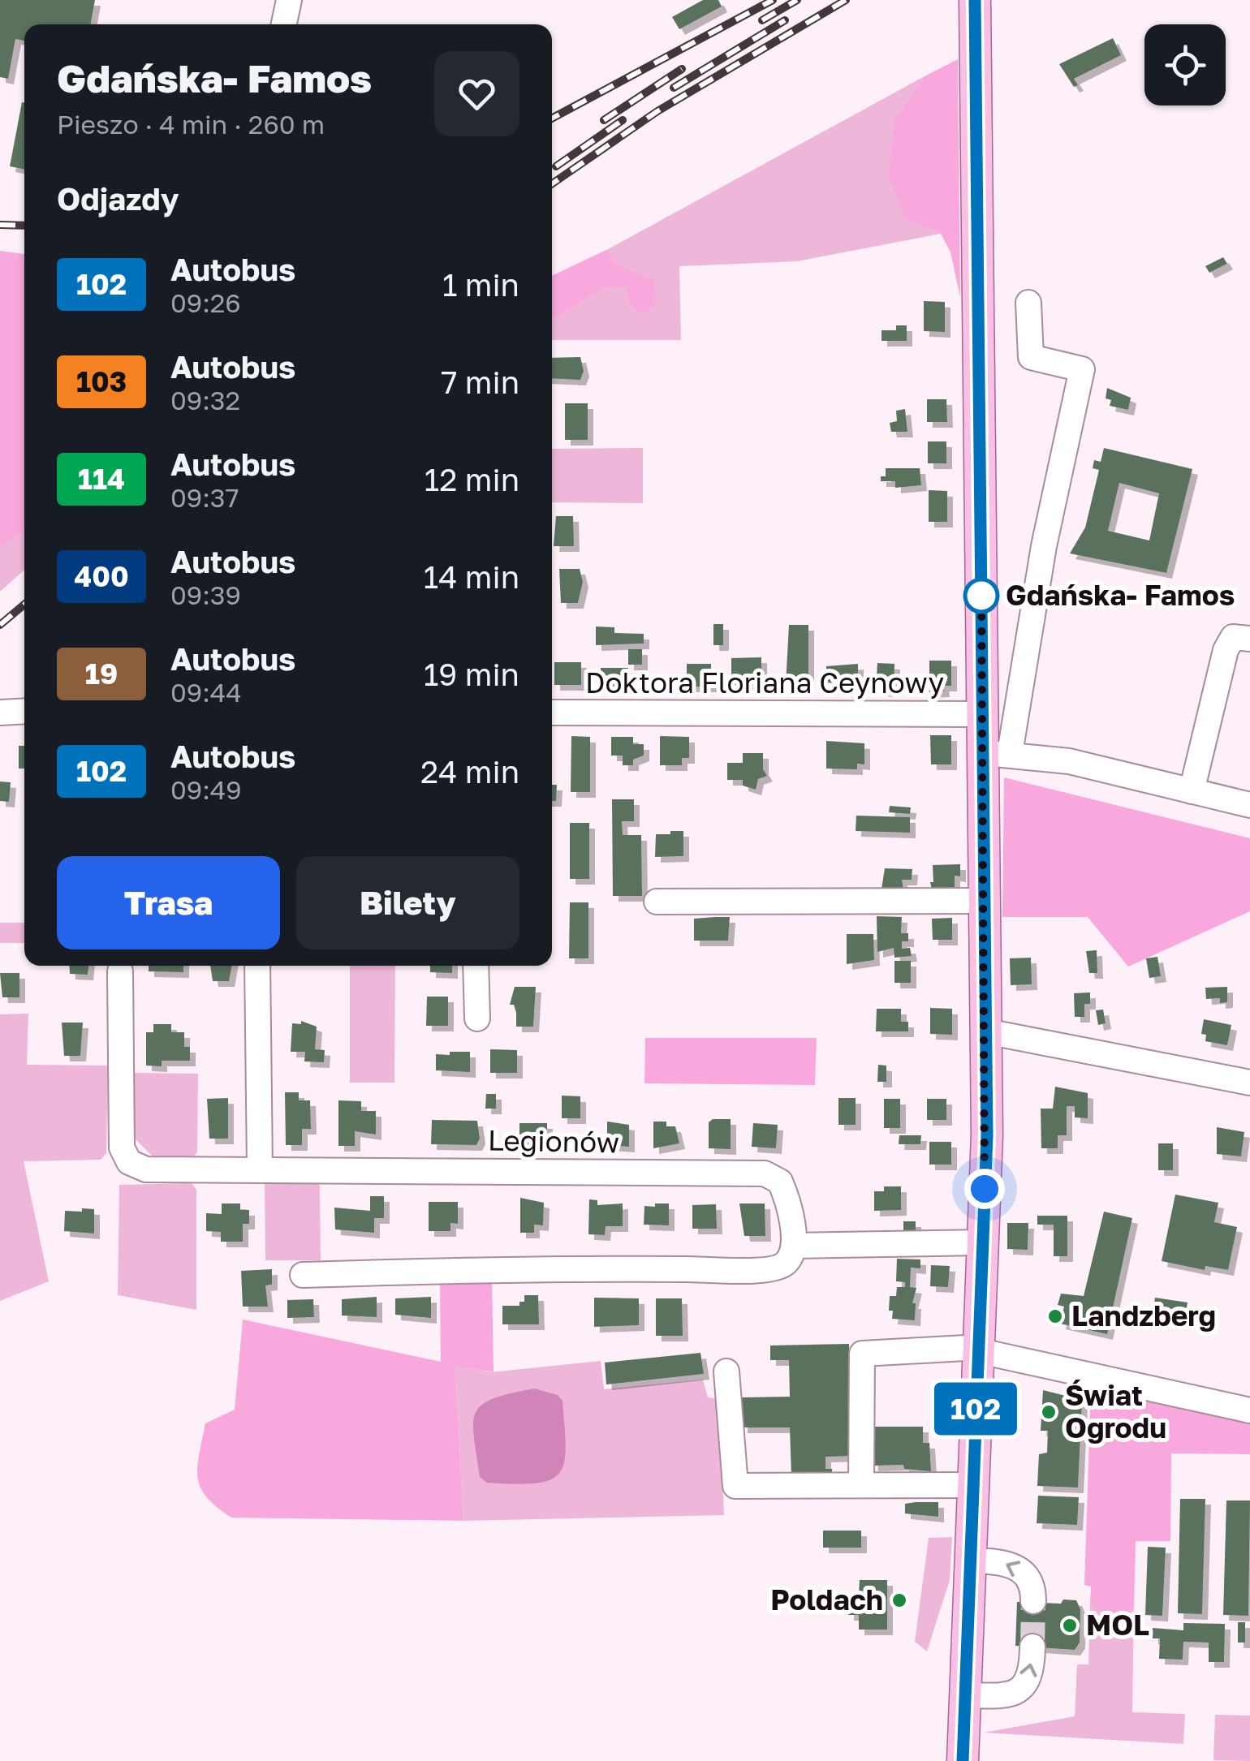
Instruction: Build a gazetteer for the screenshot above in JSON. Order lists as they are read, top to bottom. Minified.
{"streets":{"street":["Doktora Floriana Ceynowy","Legionów"]},"places":["Gdańska- Famos","Landzberg","Świat Ogrodu","Poldach","MOL"],"lines":["bus line 102"],"page":{"on_map":"102","heading":[["Gdańska- Famos","Pieszo · 4 min · 260 m"],"Odjazdy"],"list":[{"mark":"102","name":"Autobus","note":"09:26","value":"1 min"},{"mark":"103","name":"Autobus","note":"09:32","value":"7 min"},{"mark":"114","name":"Autobus","note":"09:37","value":"12 min"},{"mark":"400","name":"Autobus","note":"09:39","value":"14 min"},{"mark":"19","name":"Autobus","note":"09:44","value":"19 min"},{"mark":"102","name":"Autobus","note":"09:49","value":"24 min"}],"buttons":["Trasa","Bilety"]}}
